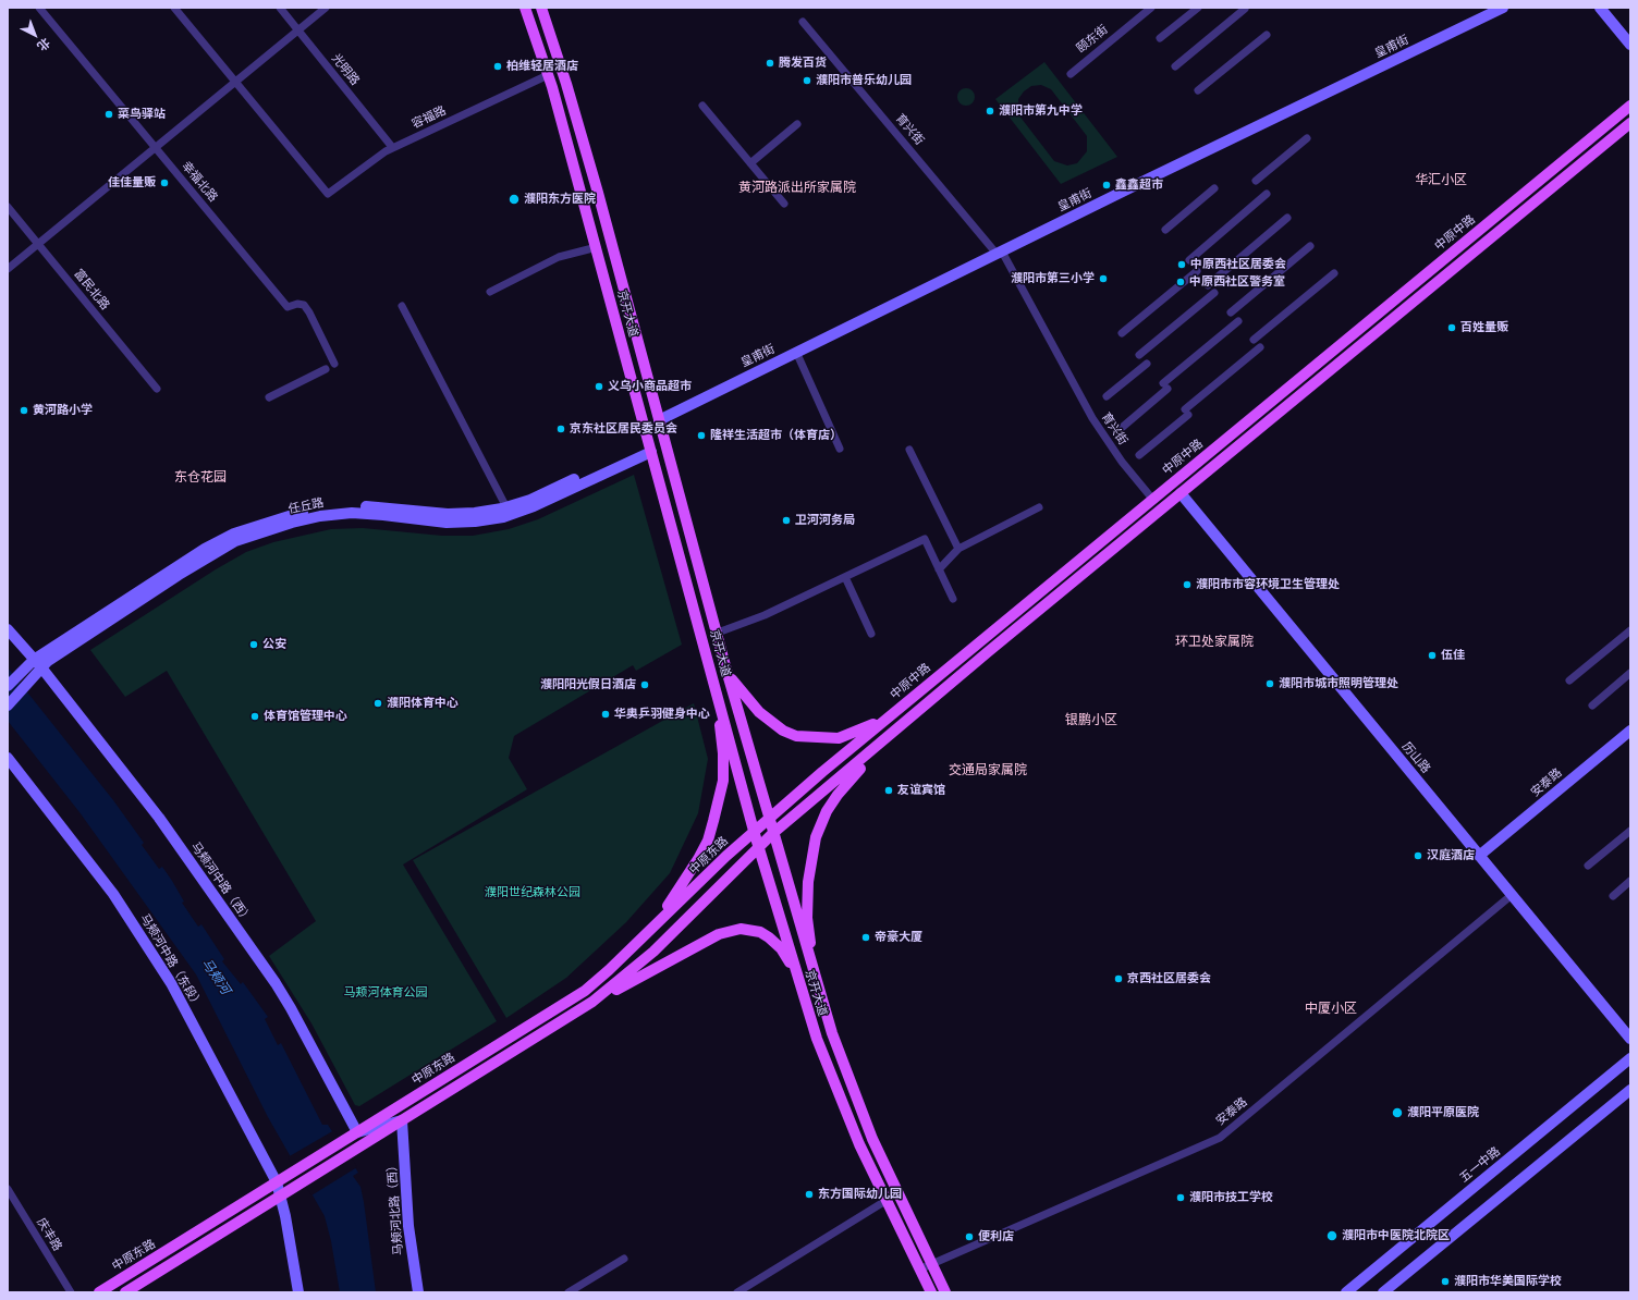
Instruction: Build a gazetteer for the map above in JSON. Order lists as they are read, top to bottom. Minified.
{"streets":{"main road":["中原中路","京开大道","中原东路"],"street":["颐东街","皇甫街","光明路","容福路","育兴街","幸福北路","富民北路","任丘路","历山路","安泰路","马颊河中路（西）","马颊河中路（东段）","五一中路","马颊河北路（西）","庆丰路"]},"crossings":[["皇甫街","育兴街"],["皇甫街","京开大道"],["光明路","容福路"],["容福路","京开大道"],["育兴街","中原中路"],["中原中路","京开大道"],["中原中路","中原东路"],["京开大道","任丘路"],["京开大道","安泰路"],["京开大道","中原东路"],["任丘路","马颊河中路（西）"],["历山路","安泰路"],["中原东路","马颊河中路（西）"],["中原东路","马颊河中路（东段）"]],"districts":["华汇小区","黄河路派出所家属院","东仓花园","环卫处家属院","银鹏小区","交通局家属院","中厦小区"],"water":["马颊河"],"parks":["濮阳世纪森林公园","马颊河体育公园"],"places":["腾发百货","柏维轻居酒店","濮阳市普乐幼儿园","濮阳市第九中学","菜鸟驿站","佳佳量贩","鑫鑫超市","濮阳东方医院","中原西社区居委会","濮阳市第三小学","中原西社区警务室","百姓量贩","义乌小商品超市","黄河路小学","京东社区居民委员会","隆祥生活超市（体育店）","卫河河务局","濮阳市市容环境卫生管理处","公安","伍佳","濮阳市城市照明管理处","濮阳阳光假日酒店","濮阳体育中心","华奥乒羽健身中心","体育馆管理中心","友谊宾馆","汉庭酒店","帝豪大厦","京西社区居委会","濮阳平原医院","东方国际幼儿园","濮阳市技工学校","濮阳市中医院北院区","便利店","濮阳市华美国际学校"],"north":"bottom right"}
